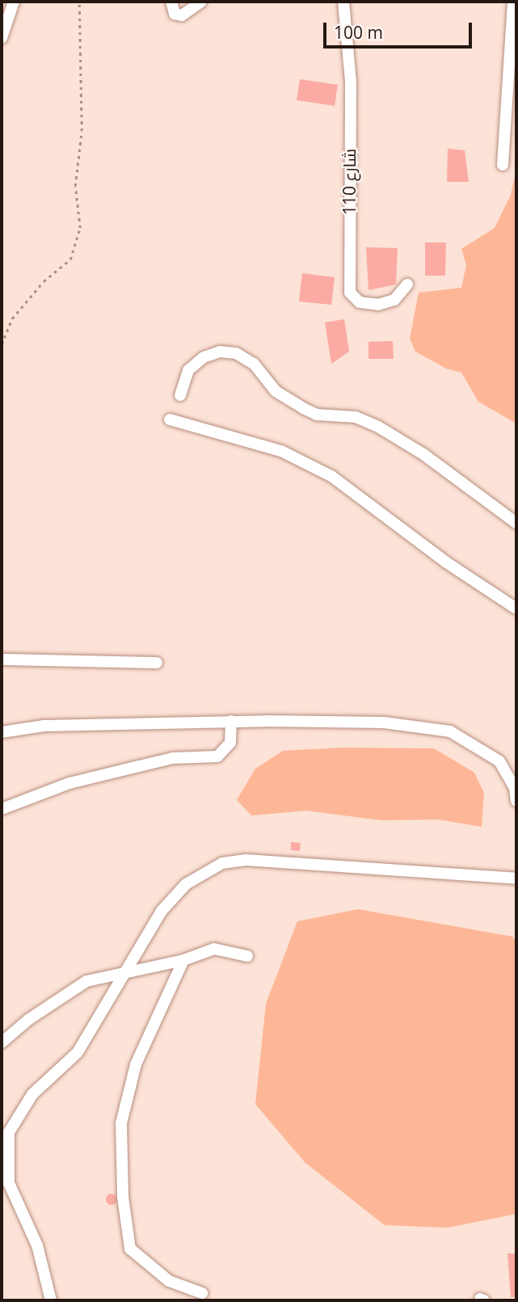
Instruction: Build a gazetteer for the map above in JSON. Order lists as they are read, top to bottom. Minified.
{"streets":{"street":["شارع 110"]},"scale_bar":"100 m"}
